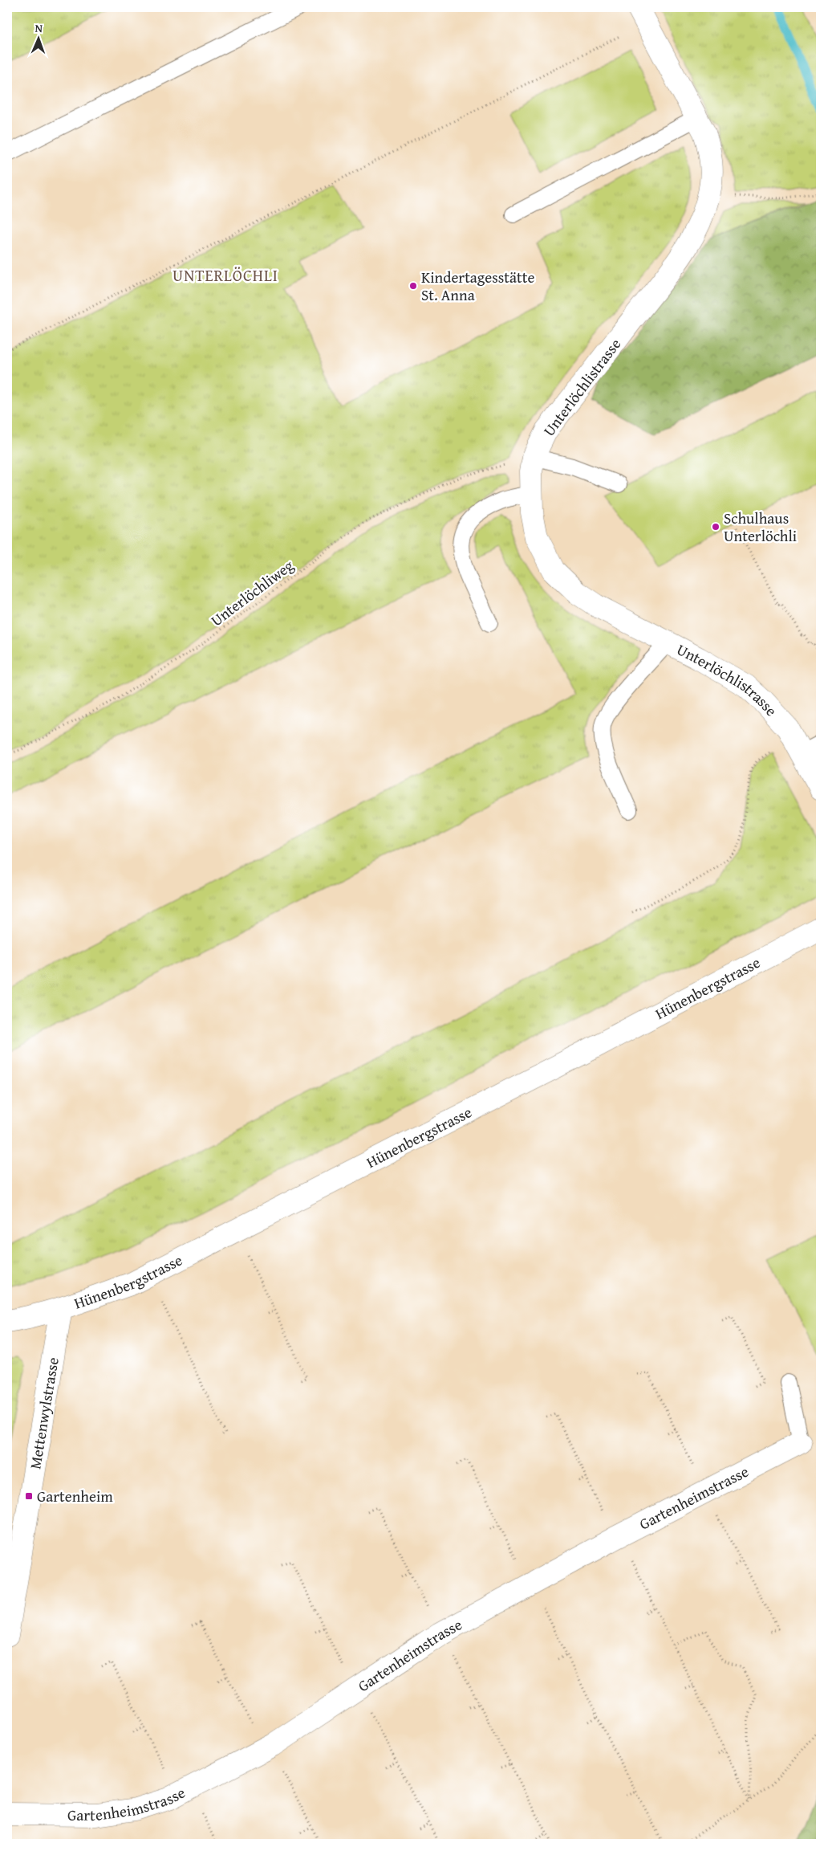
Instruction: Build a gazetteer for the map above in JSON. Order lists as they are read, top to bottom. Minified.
{"streets":{"street":["Unterlöchlistrasse","Hünenbergstrasse","Mettenwylstrasse","Gartenheimstrasse"],"path":["Unterlöchliweg"]},"crossings":[["Hünenbergstrasse","Mettenwylstrasse"]],"districts":["UNTERLÖCHLI"],"places":{"other":["Kindertagesstätte St. Anna","Schulhaus Unterlöchli"],"transit":["Gartenheim"]},"north":"top"}
